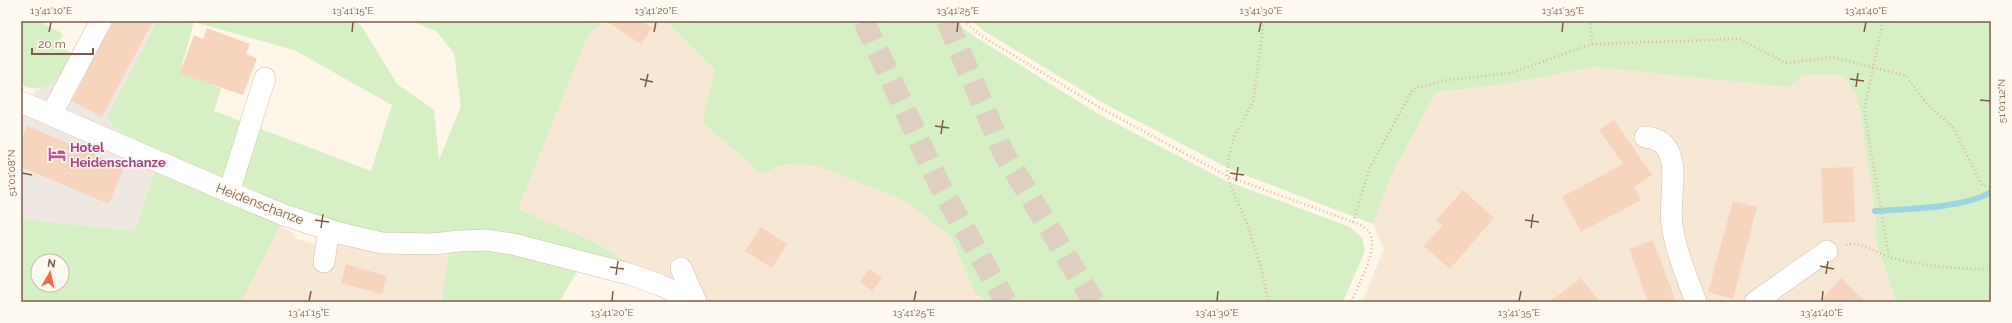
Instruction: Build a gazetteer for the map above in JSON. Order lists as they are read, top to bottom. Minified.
{"streets":{"street":["Heidenschanze"]},"places":{"hotel":["Hotel Heidenschanze"]},"scale_bar":"20 m","north":"top","coordinates":["13°41'10\"E","13°41'15\"E","13°41'20\"E","13°41'25\"E","13°41'30\"E","13°41'35\"E","13°41'40\"E","51°01'12\"N","51°01'08\"N"]}
